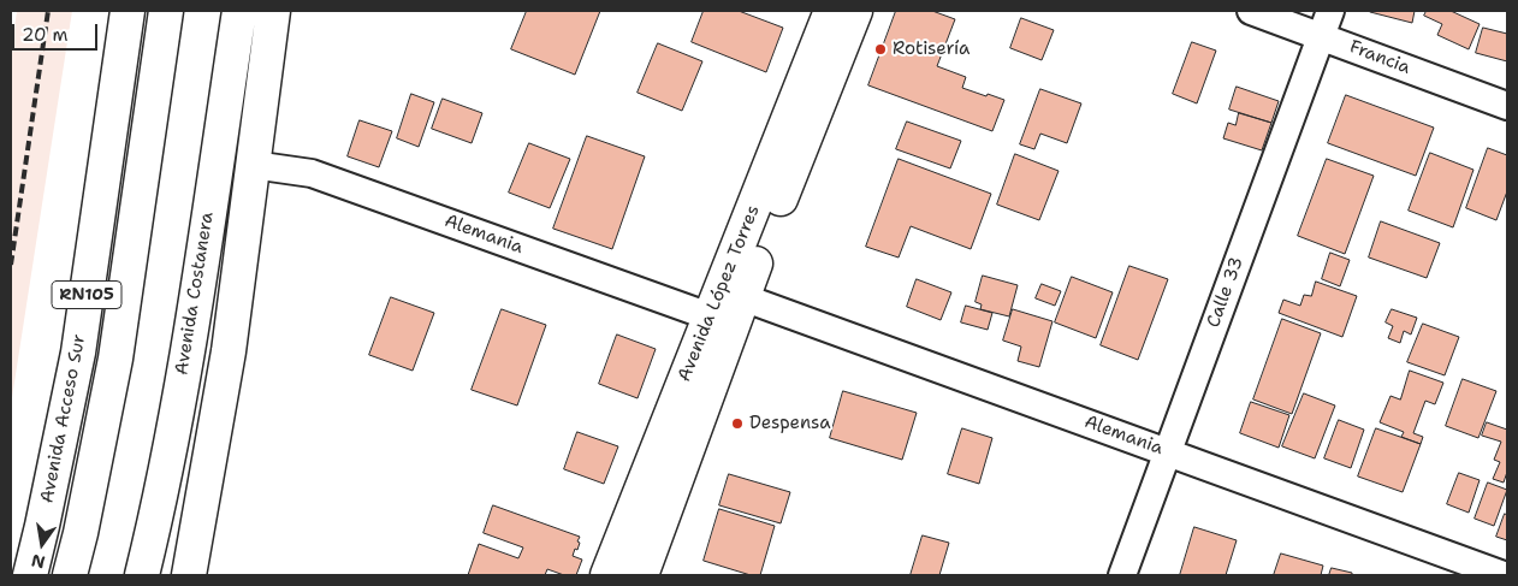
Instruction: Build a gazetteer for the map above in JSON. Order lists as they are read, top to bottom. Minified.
{"streets":{"main road":["Avenida Costanera","Avenida López Torres","RN105","Avenida Acceso Sur"],"street":["Francia","Alemania","Calle 33"]},"crossings":[["Francia","Calle 33"],["Alemania","Calle 33"],["Alemania","Avenida López Torres"]],"places":["Rotisería","Despensa"],"scale_bar":"20 m","north":"bottom"}
